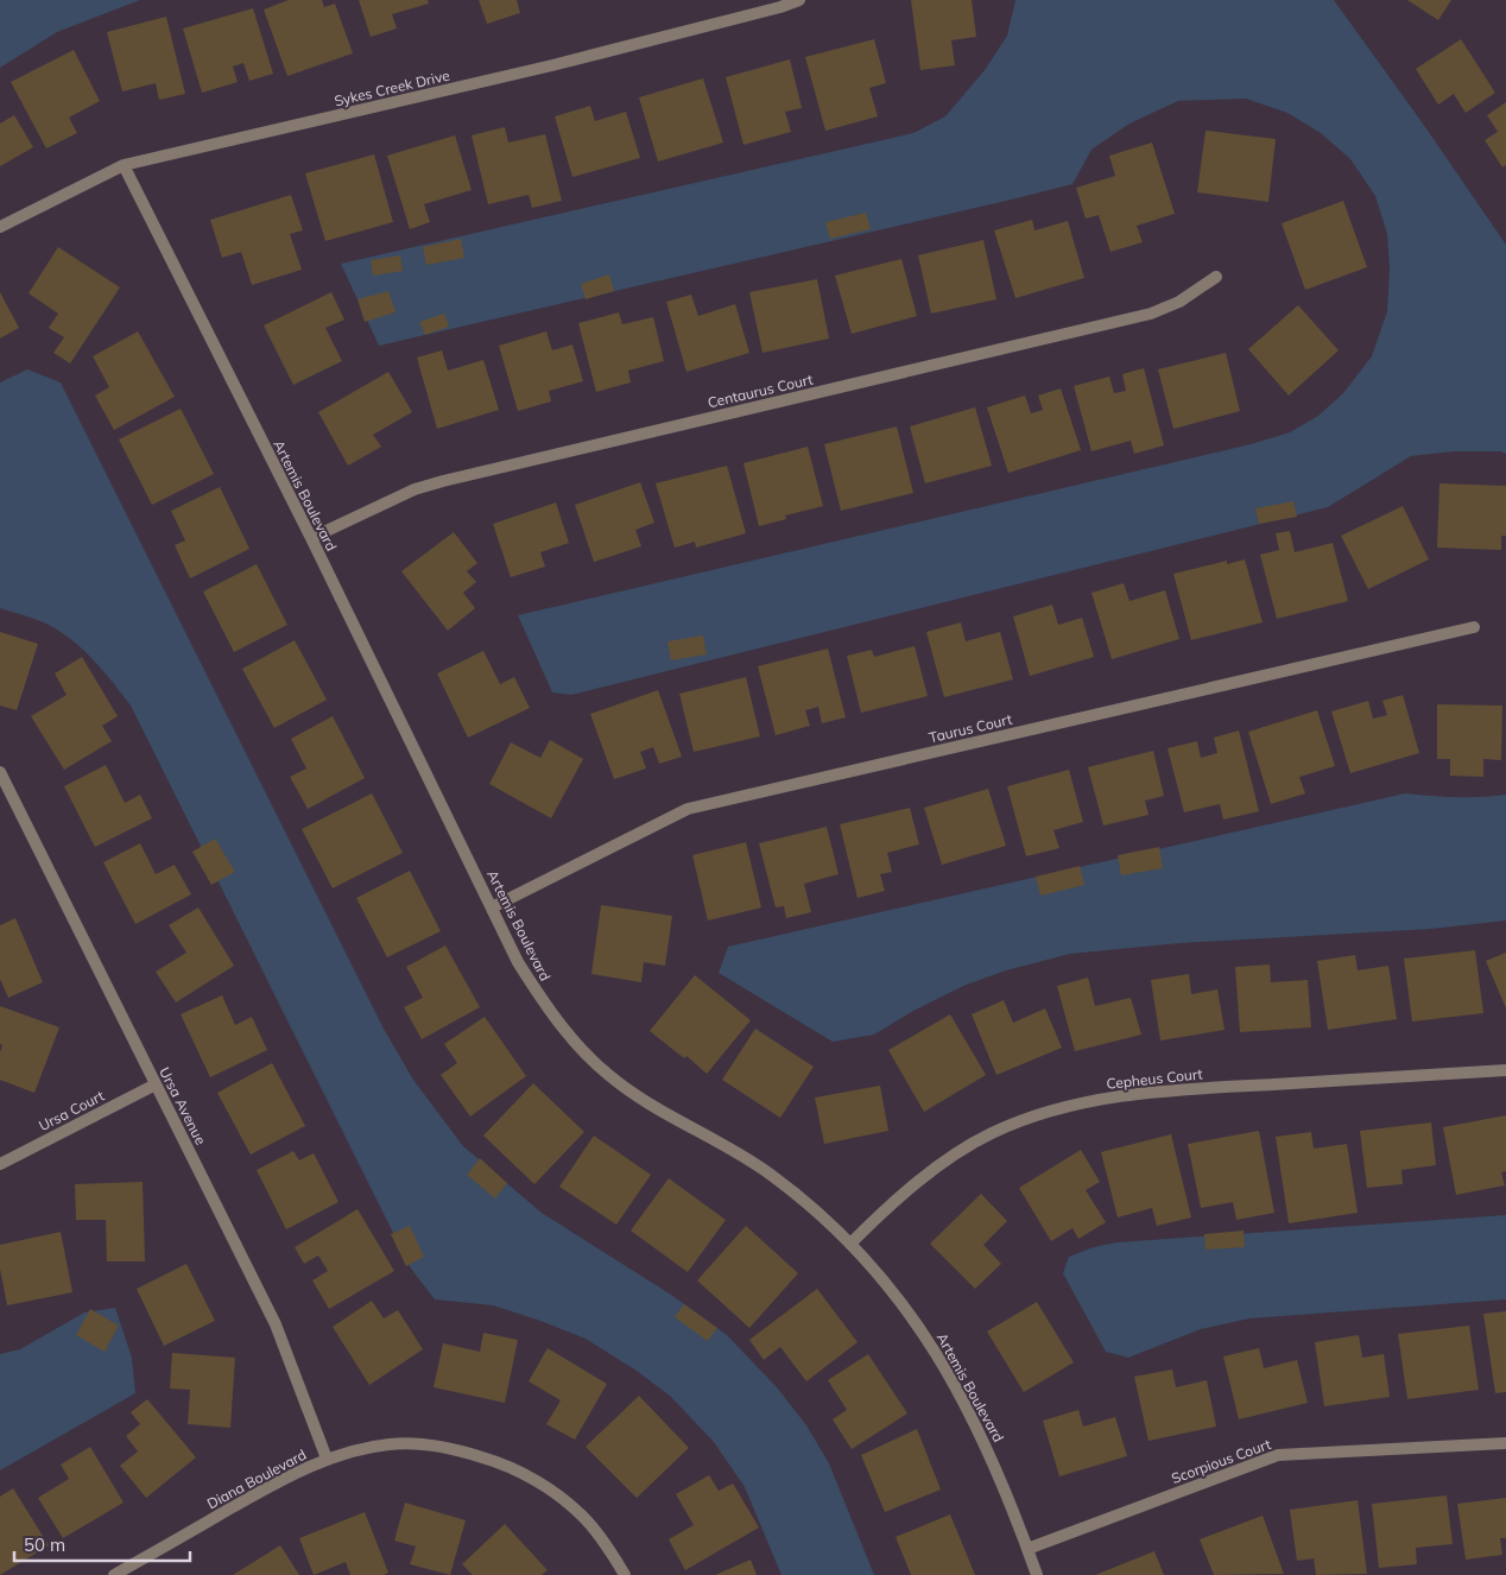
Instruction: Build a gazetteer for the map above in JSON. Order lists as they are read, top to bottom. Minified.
{"streets":{"street":["Sykes Creek Drive","Centaurus Court","Artemis Boulevard","Taurus Court","Cepheus Court","Ursa Avenue","Ursa Court","Scorpious Court","Diana Boulevard"]},"crossings":[["Sykes Creek Drive","Artemis Boulevard"],["Centaurus Court","Artemis Boulevard"],["Artemis Boulevard","Taurus Court"],["Artemis Boulevard","Cepheus Court"],["Artemis Boulevard","Scorpious Court"],["Ursa Avenue","Ursa Court"],["Ursa Avenue","Diana Boulevard"]],"scale_bar":"50 m"}
